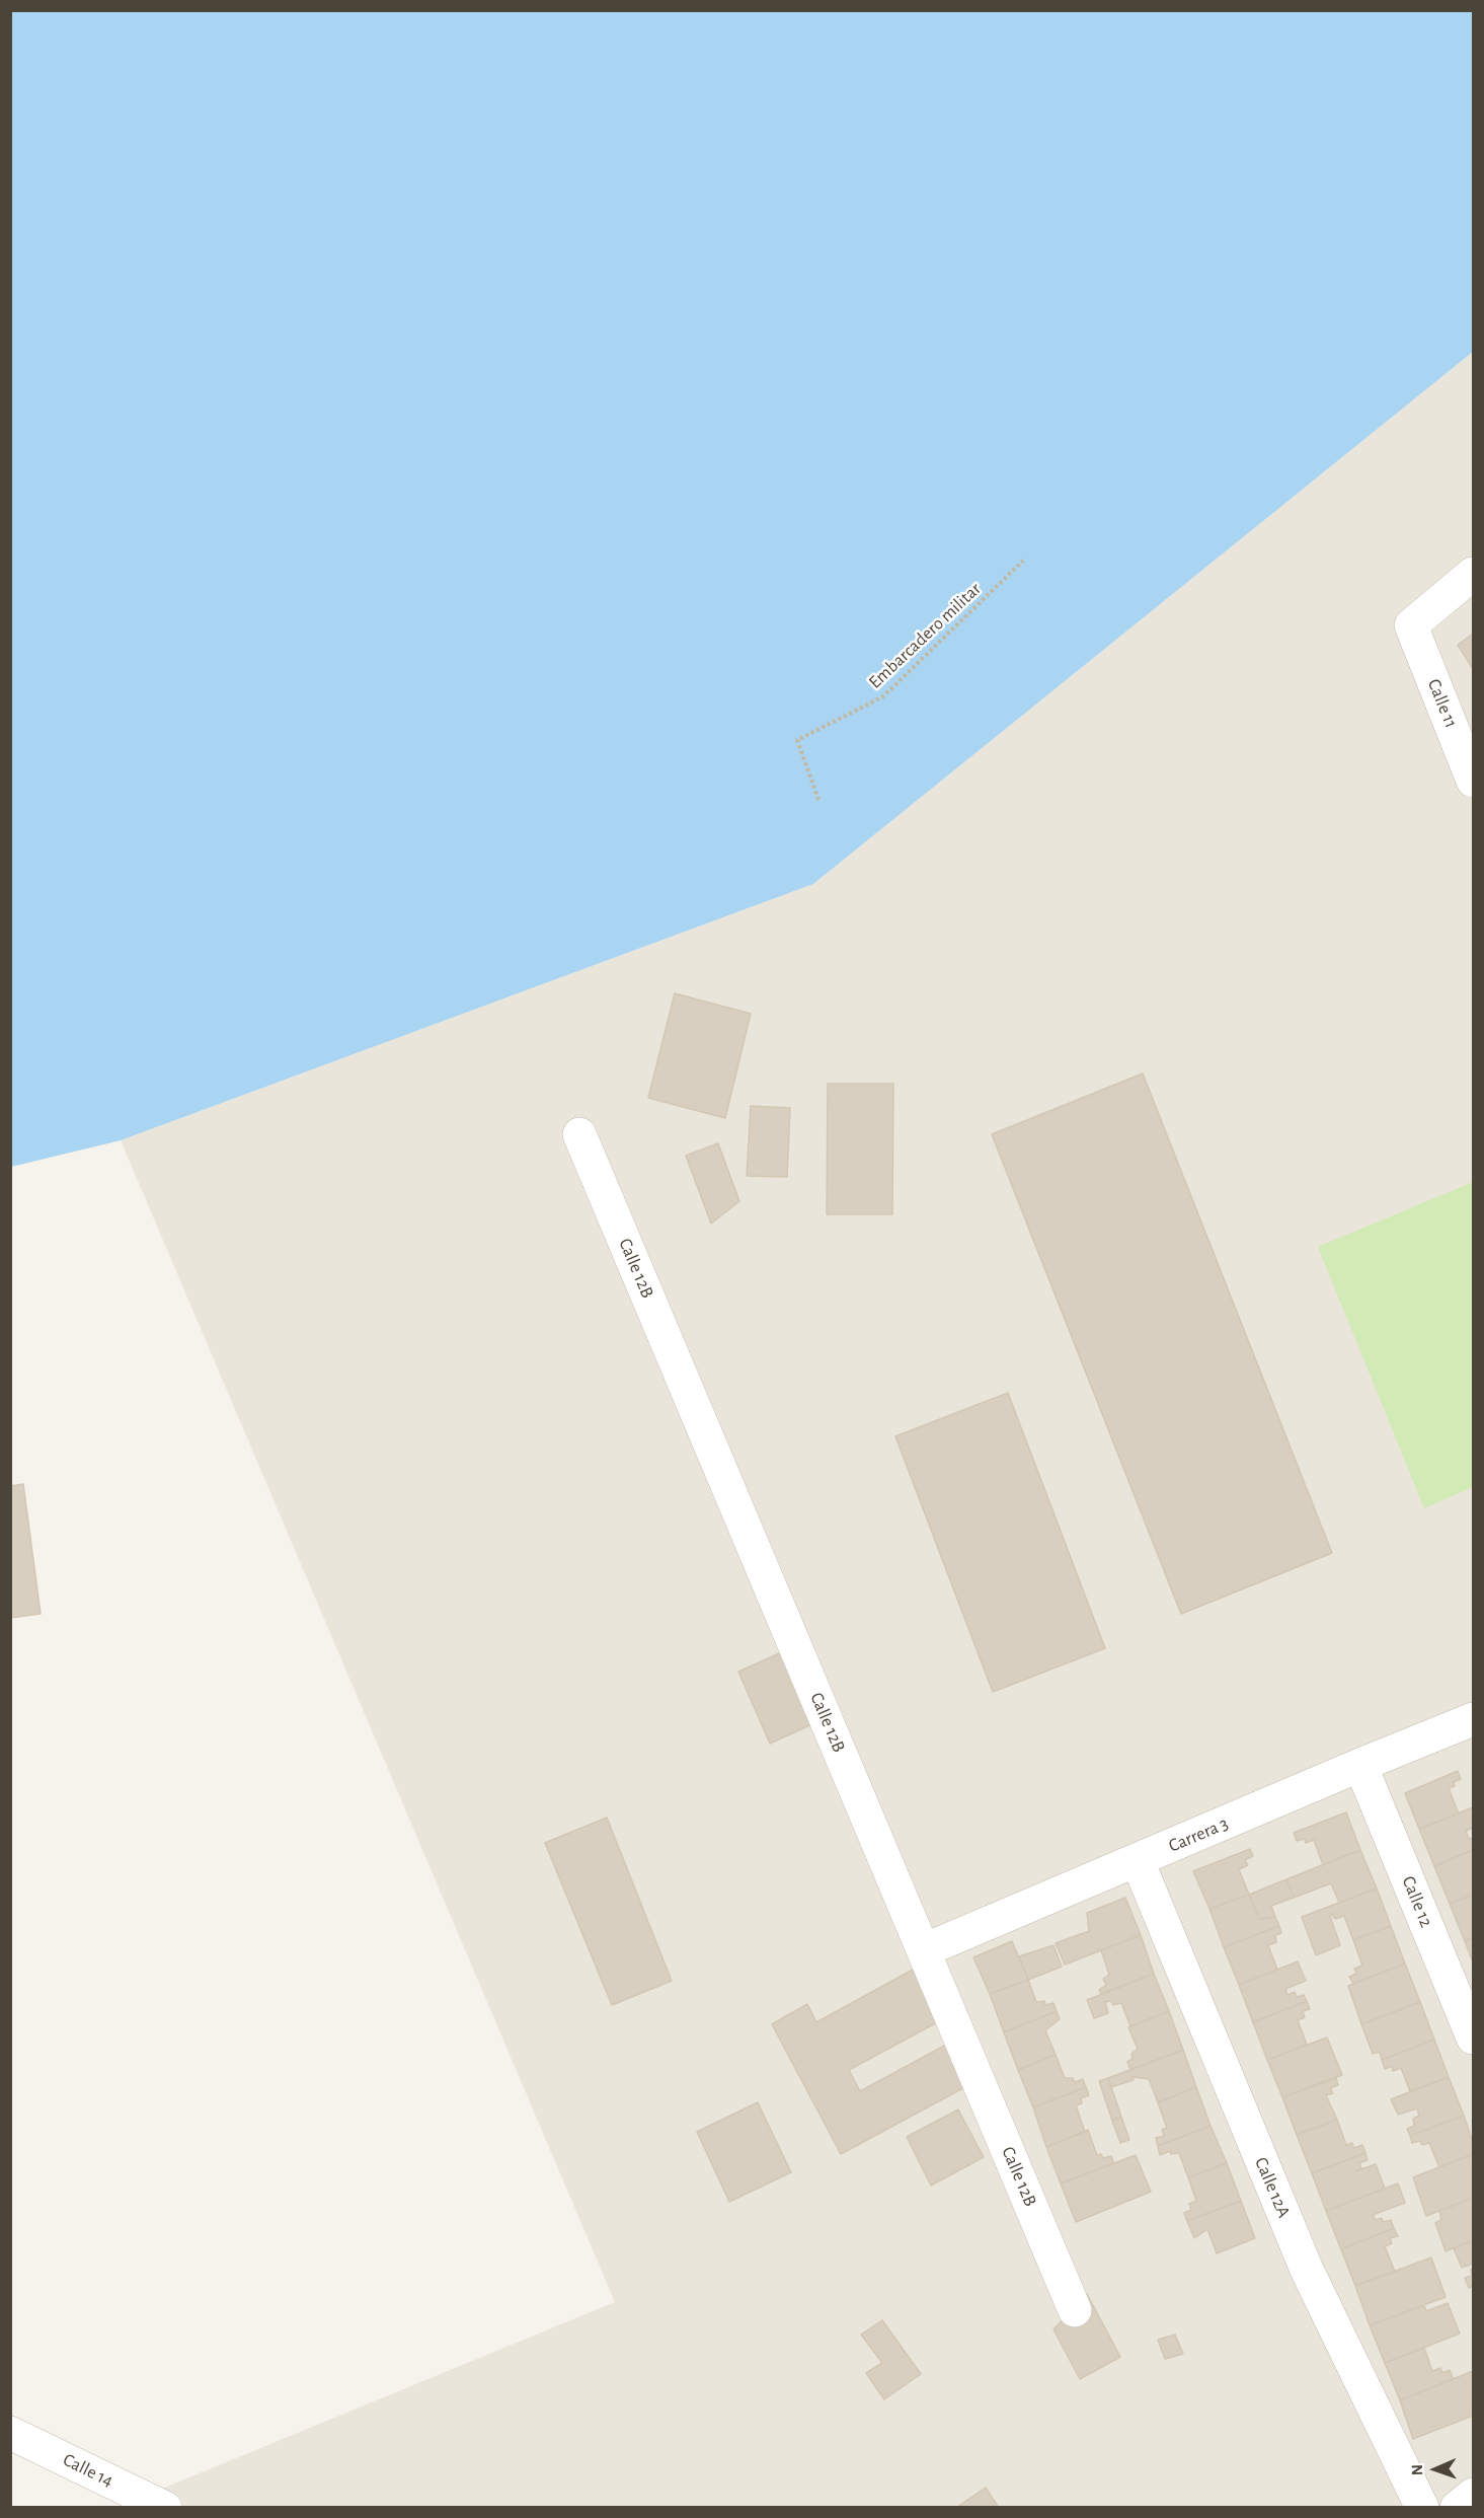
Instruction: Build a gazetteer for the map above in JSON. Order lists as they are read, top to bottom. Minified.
{"streets":{"street":["Calle 11","Calle 12B","Carrera 3","Calle 12","Calle 12A","Calle 14"],"path":["Embarcadero militar"]},"crossings":[["Calle 12B","Carrera 3"],["Carrera 3","Calle 12"],["Carrera 3","Calle 12A"]],"north":"left"}
